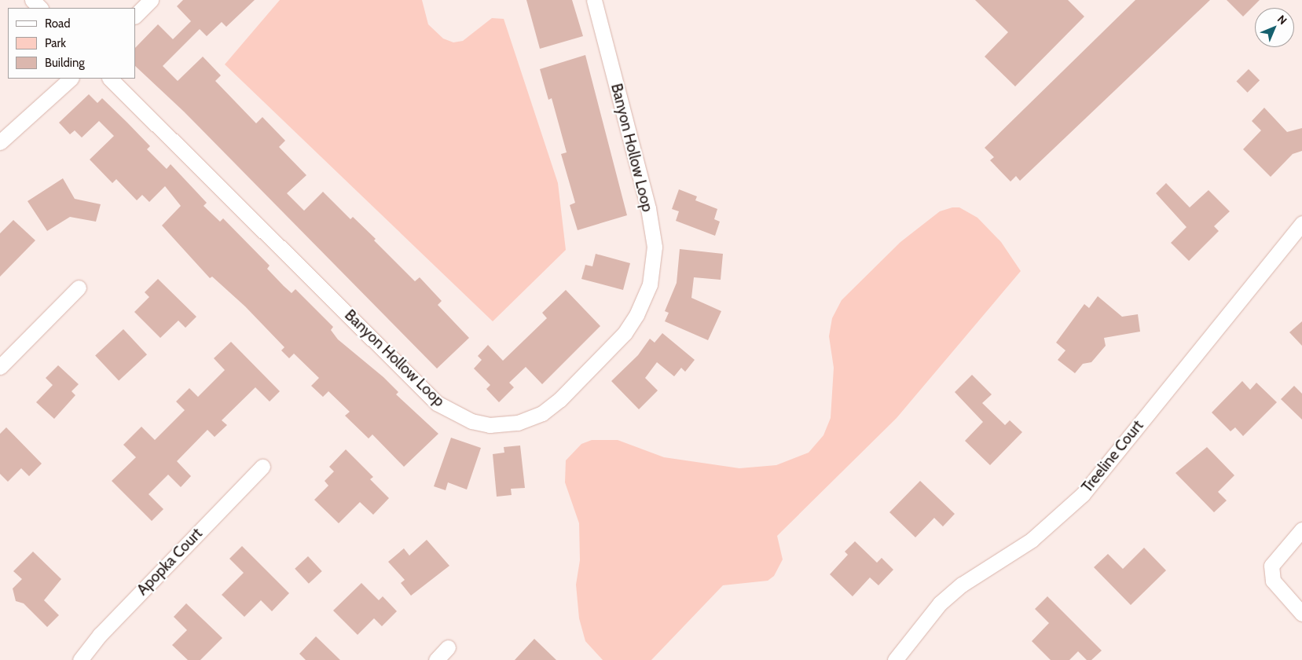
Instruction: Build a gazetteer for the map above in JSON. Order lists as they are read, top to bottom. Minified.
{"streets":{"street":["Banyon Hollow Loop","Treeline Court","Apopka Court"]},"legend":["Road","Park","Building"],"north":"top right"}
